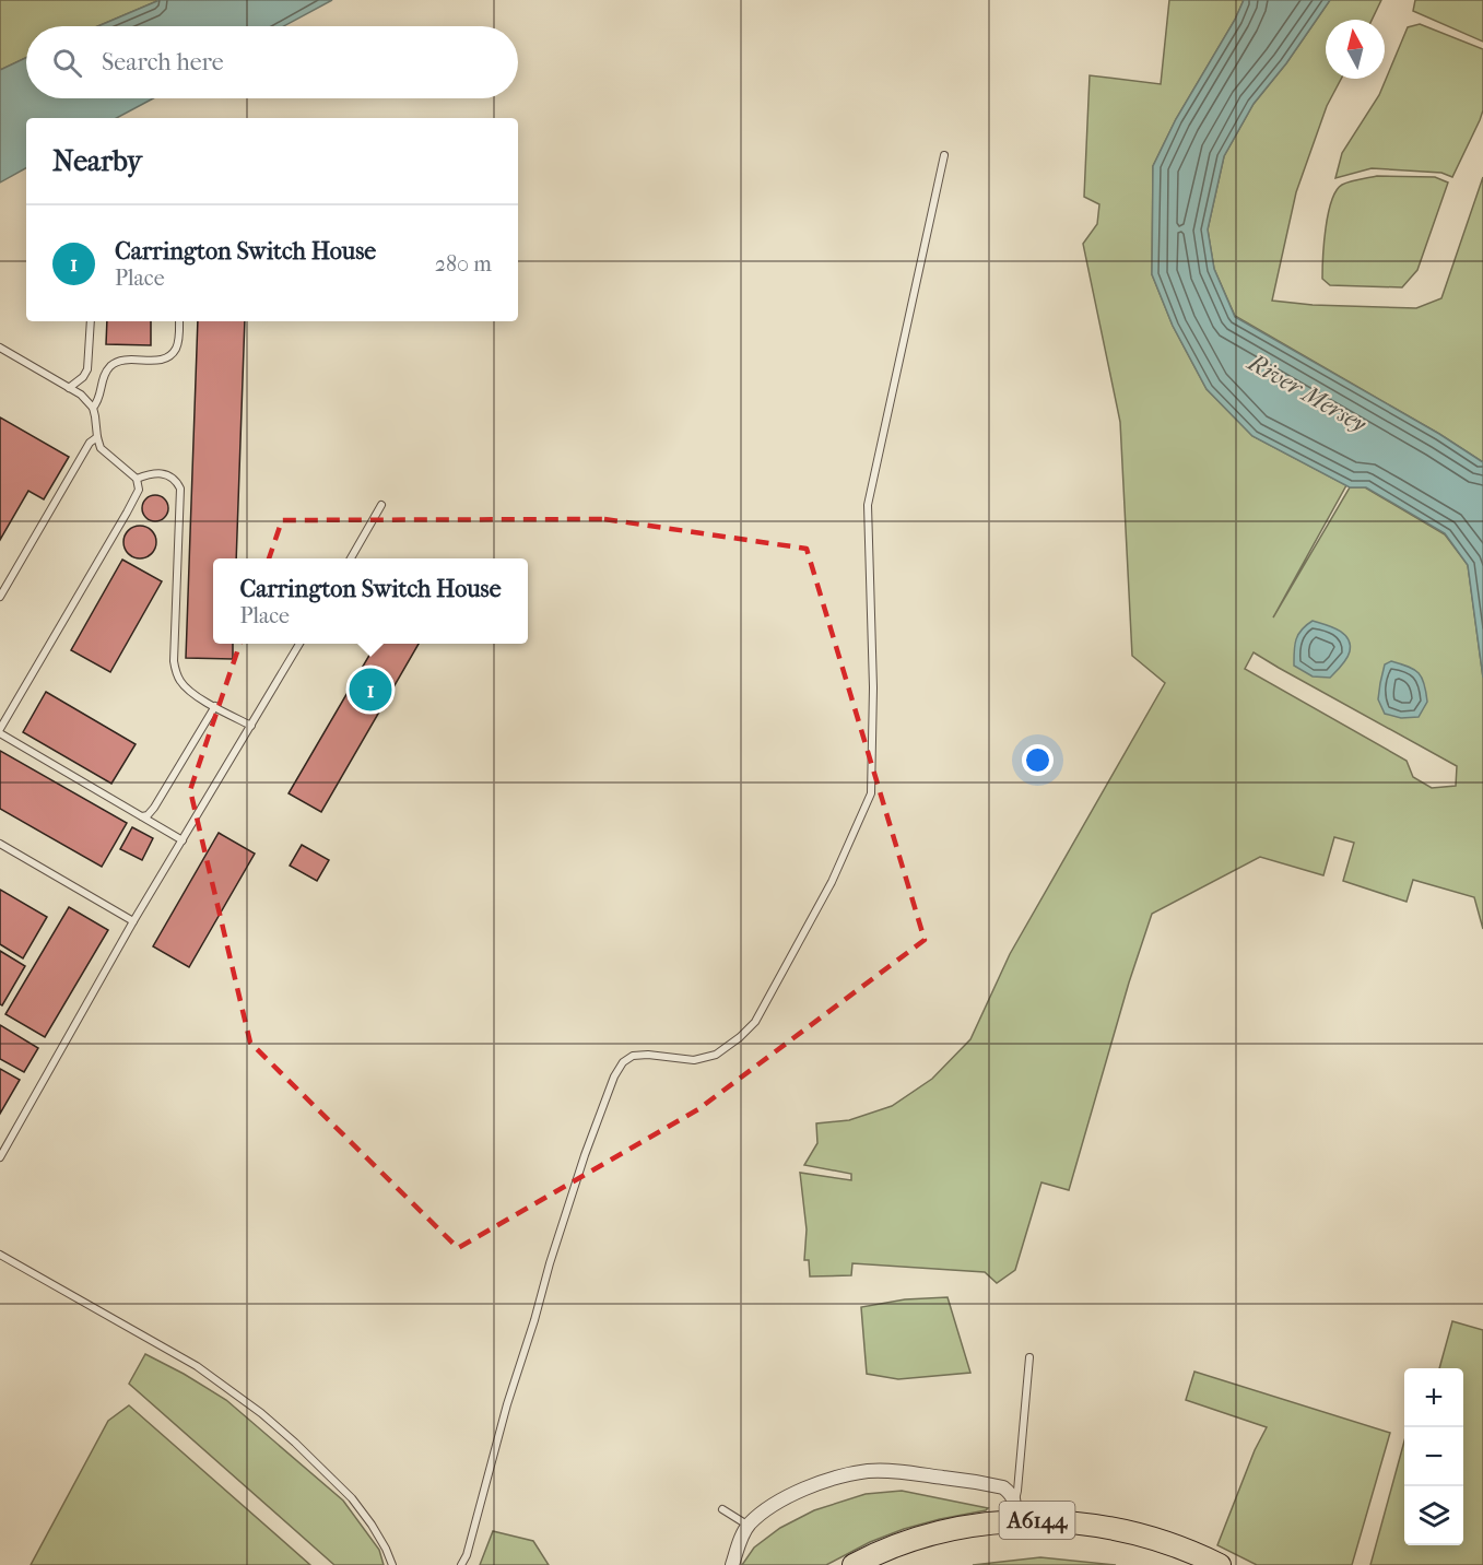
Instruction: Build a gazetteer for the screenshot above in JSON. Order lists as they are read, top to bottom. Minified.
{"streets":{"main road":["A6144"]},"water":["River Mersey"],"north":"top","page":{"search":"Search here","heading":"Nearby","list":[{"mark":"1","name":"Carrington Switch House","note":"Place","value":"280 m"}],"popup":["Carrington Switch House","Place"],"pins":"1","map_buttons":["+","−"]}}
